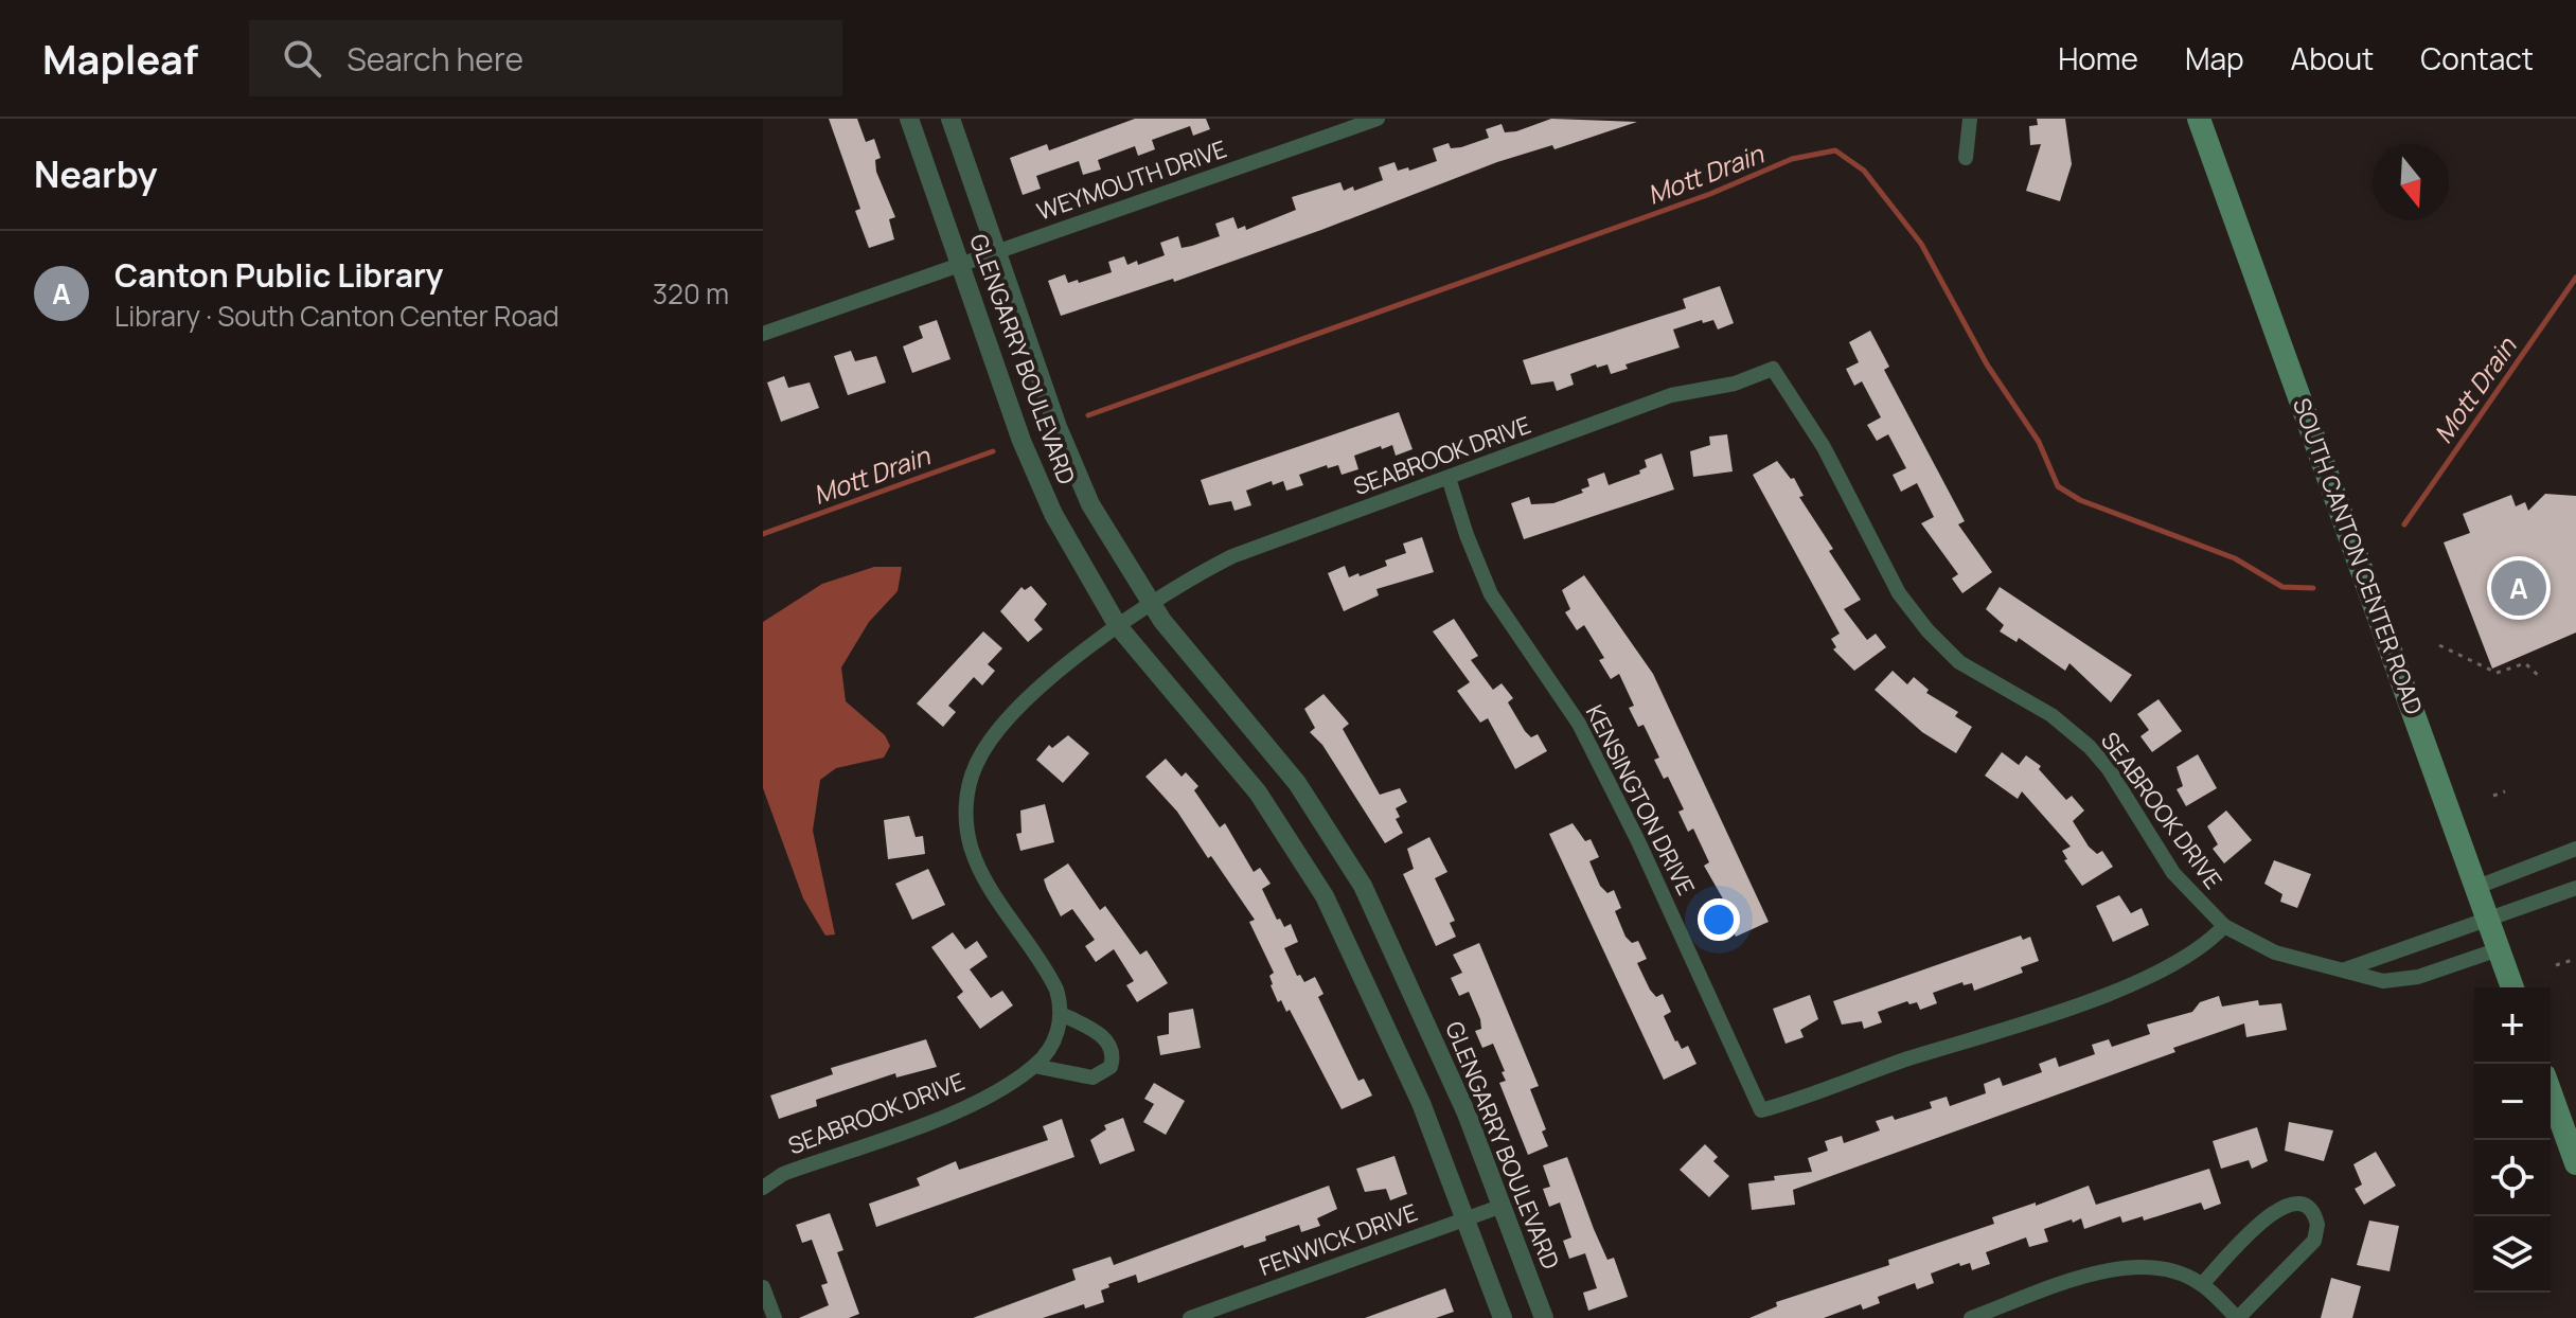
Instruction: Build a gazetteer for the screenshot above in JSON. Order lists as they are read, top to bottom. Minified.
{"streets":{"main road":["SOUTH CANTON CENTER ROAD"],"street":["WEYMOUTH DRIVE","GLENGARRY BOULEVARD","SEABROOK DRIVE","KENSINGTON DRIVE","FENWICK DRIVE"]},"crossings":[["WEYMOUTH DRIVE","GLENGARRY BOULEVARD"],["GLENGARRY BOULEVARD","SEABROOK DRIVE"],["GLENGARRY BOULEVARD","FENWICK DRIVE"],["SEABROOK DRIVE","SOUTH CANTON CENTER ROAD"],["SEABROOK DRIVE","KENSINGTON DRIVE"]],"water":["Mott Drain"],"north":"bottom","page":{"header":"Mapleaf","search":"Search here","nav":["Home","Map","About","Contact"],"heading":"Nearby","list":[{"mark":"A","name":"Canton Public Library","note":"Library · South Canton Center Road","value":"320 m"}],"pins":"A","map_buttons":["+","−"]}}
